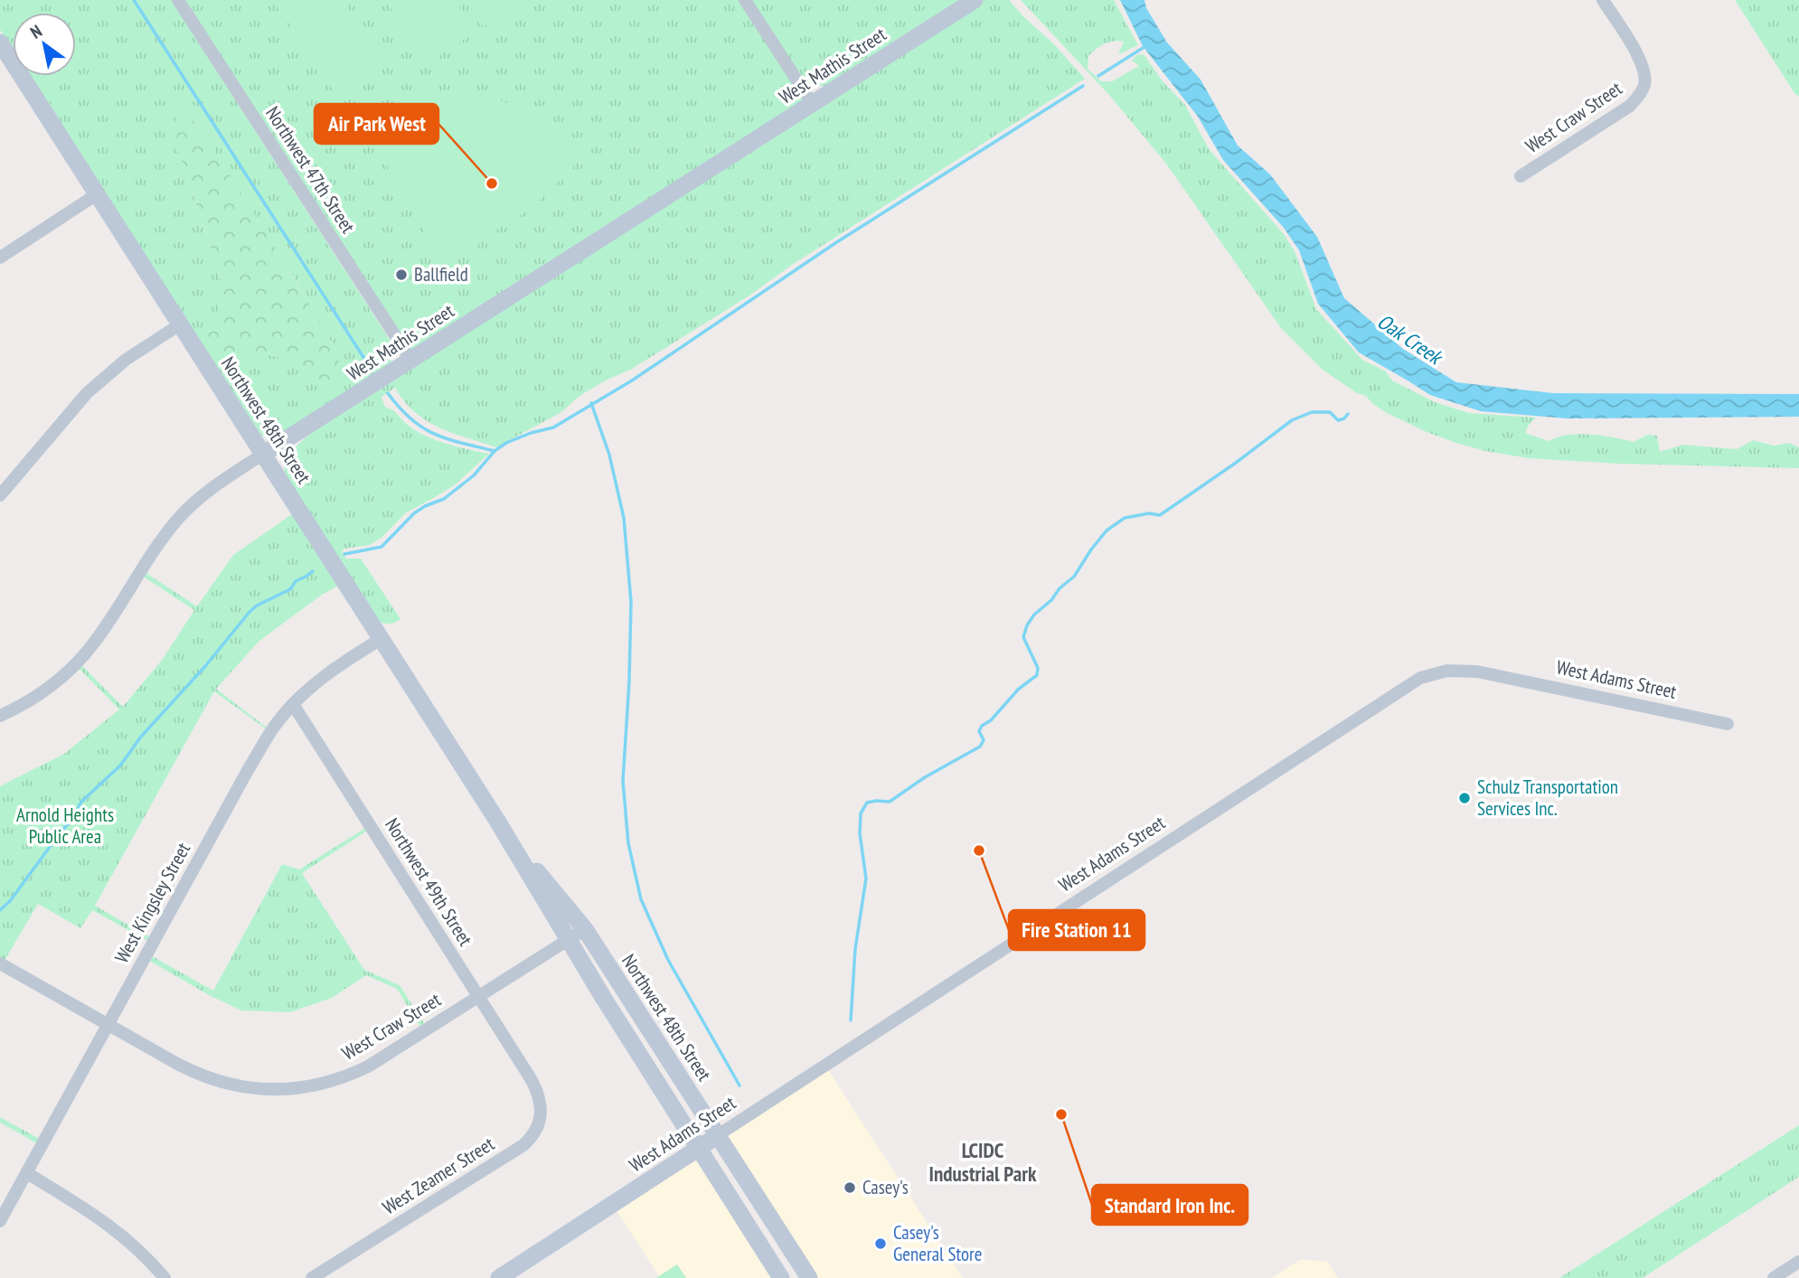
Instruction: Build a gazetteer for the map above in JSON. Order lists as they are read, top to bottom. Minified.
{"streets":{"main road":["West Mathis Street","Northwest 48th Street","West Adams Street"],"street":["West Craw Street","Northwest 47th Street","Northwest 49th Street","West Kingsley Street","West Zeamer Street"]},"crossings":[["West Mathis Street","Northwest 47th Street"],["West Mathis Street","Northwest 48th Street"],["West Craw Street","Northwest 48th Street"],["West Craw Street","Northwest 49th Street"],["West Craw Street","West Kingsley Street"],["Northwest 48th Street","West Adams Street"],["Northwest 48th Street","West Kingsley Street"],["Northwest 49th Street","West Kingsley Street"],["Northwest 49th Street","West Zeamer Street"]],"districts":["LCIDC Industrial Park"],"water":["Oak Creek"],"parks":["Arnold Heights Public Area"],"places":["Air Park West","Ballfield","Schulz Transportation Services Inc.","Fire Station 11","Standard Iron Inc.","Casey's","Casey's General Store"],"north":"top left"}
